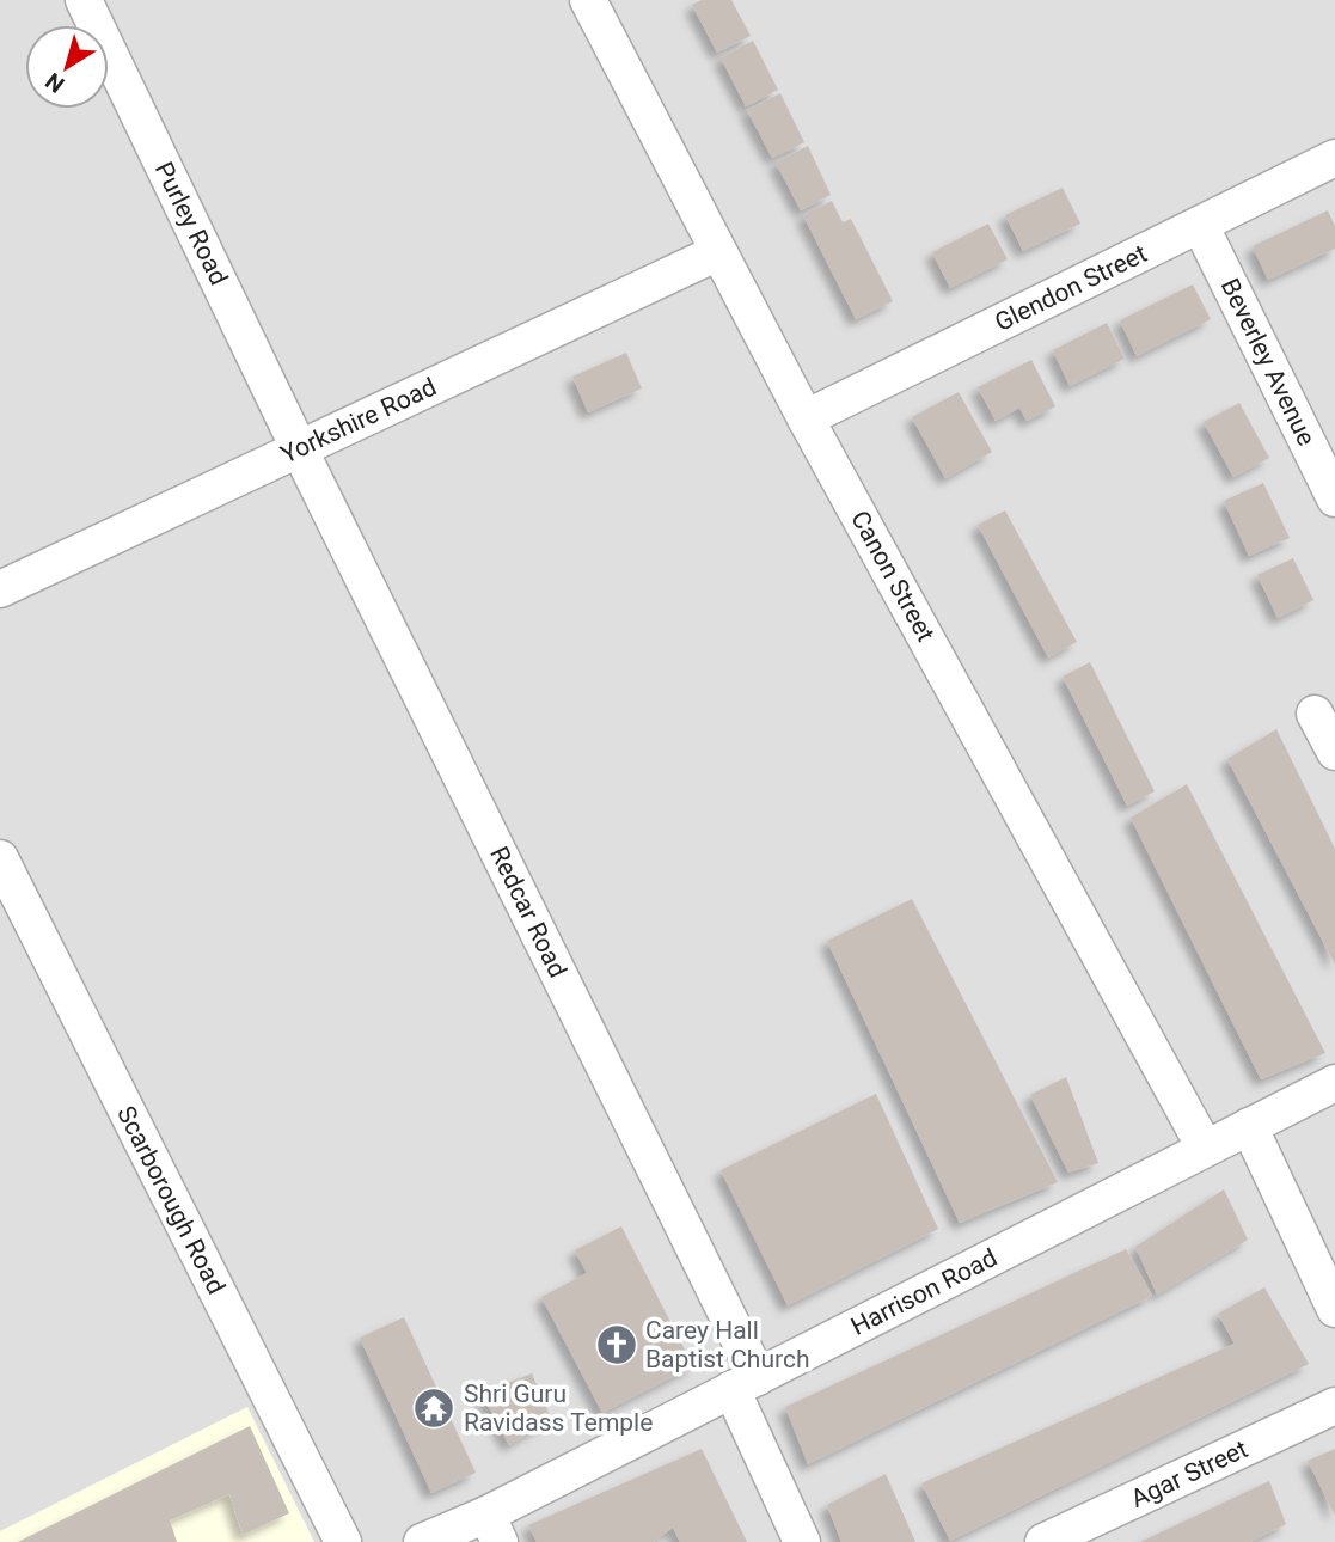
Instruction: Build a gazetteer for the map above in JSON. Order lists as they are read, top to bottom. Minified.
{"streets":{"street":["Purley Road","Glendon Street","Beverley Avenue","Yorkshire Road","Canon Street","Redcar Road","Scarborough Road","Harrison Road","Agar Street"]},"crossings":[["Purley Road","Yorkshire Road"],["Purley Road","Redcar Road"],["Glendon Street","Beverley Avenue"],["Glendon Street","Canon Street"],["Yorkshire Road","Canon Street"],["Yorkshire Road","Redcar Road"],["Canon Street","Harrison Road"],["Redcar Road","Harrison Road"]],"places":{"church":["Carey Hall Baptist Church"],"temple":["Shri Guru Ravidass Temple"]},"north":"bottom left"}
